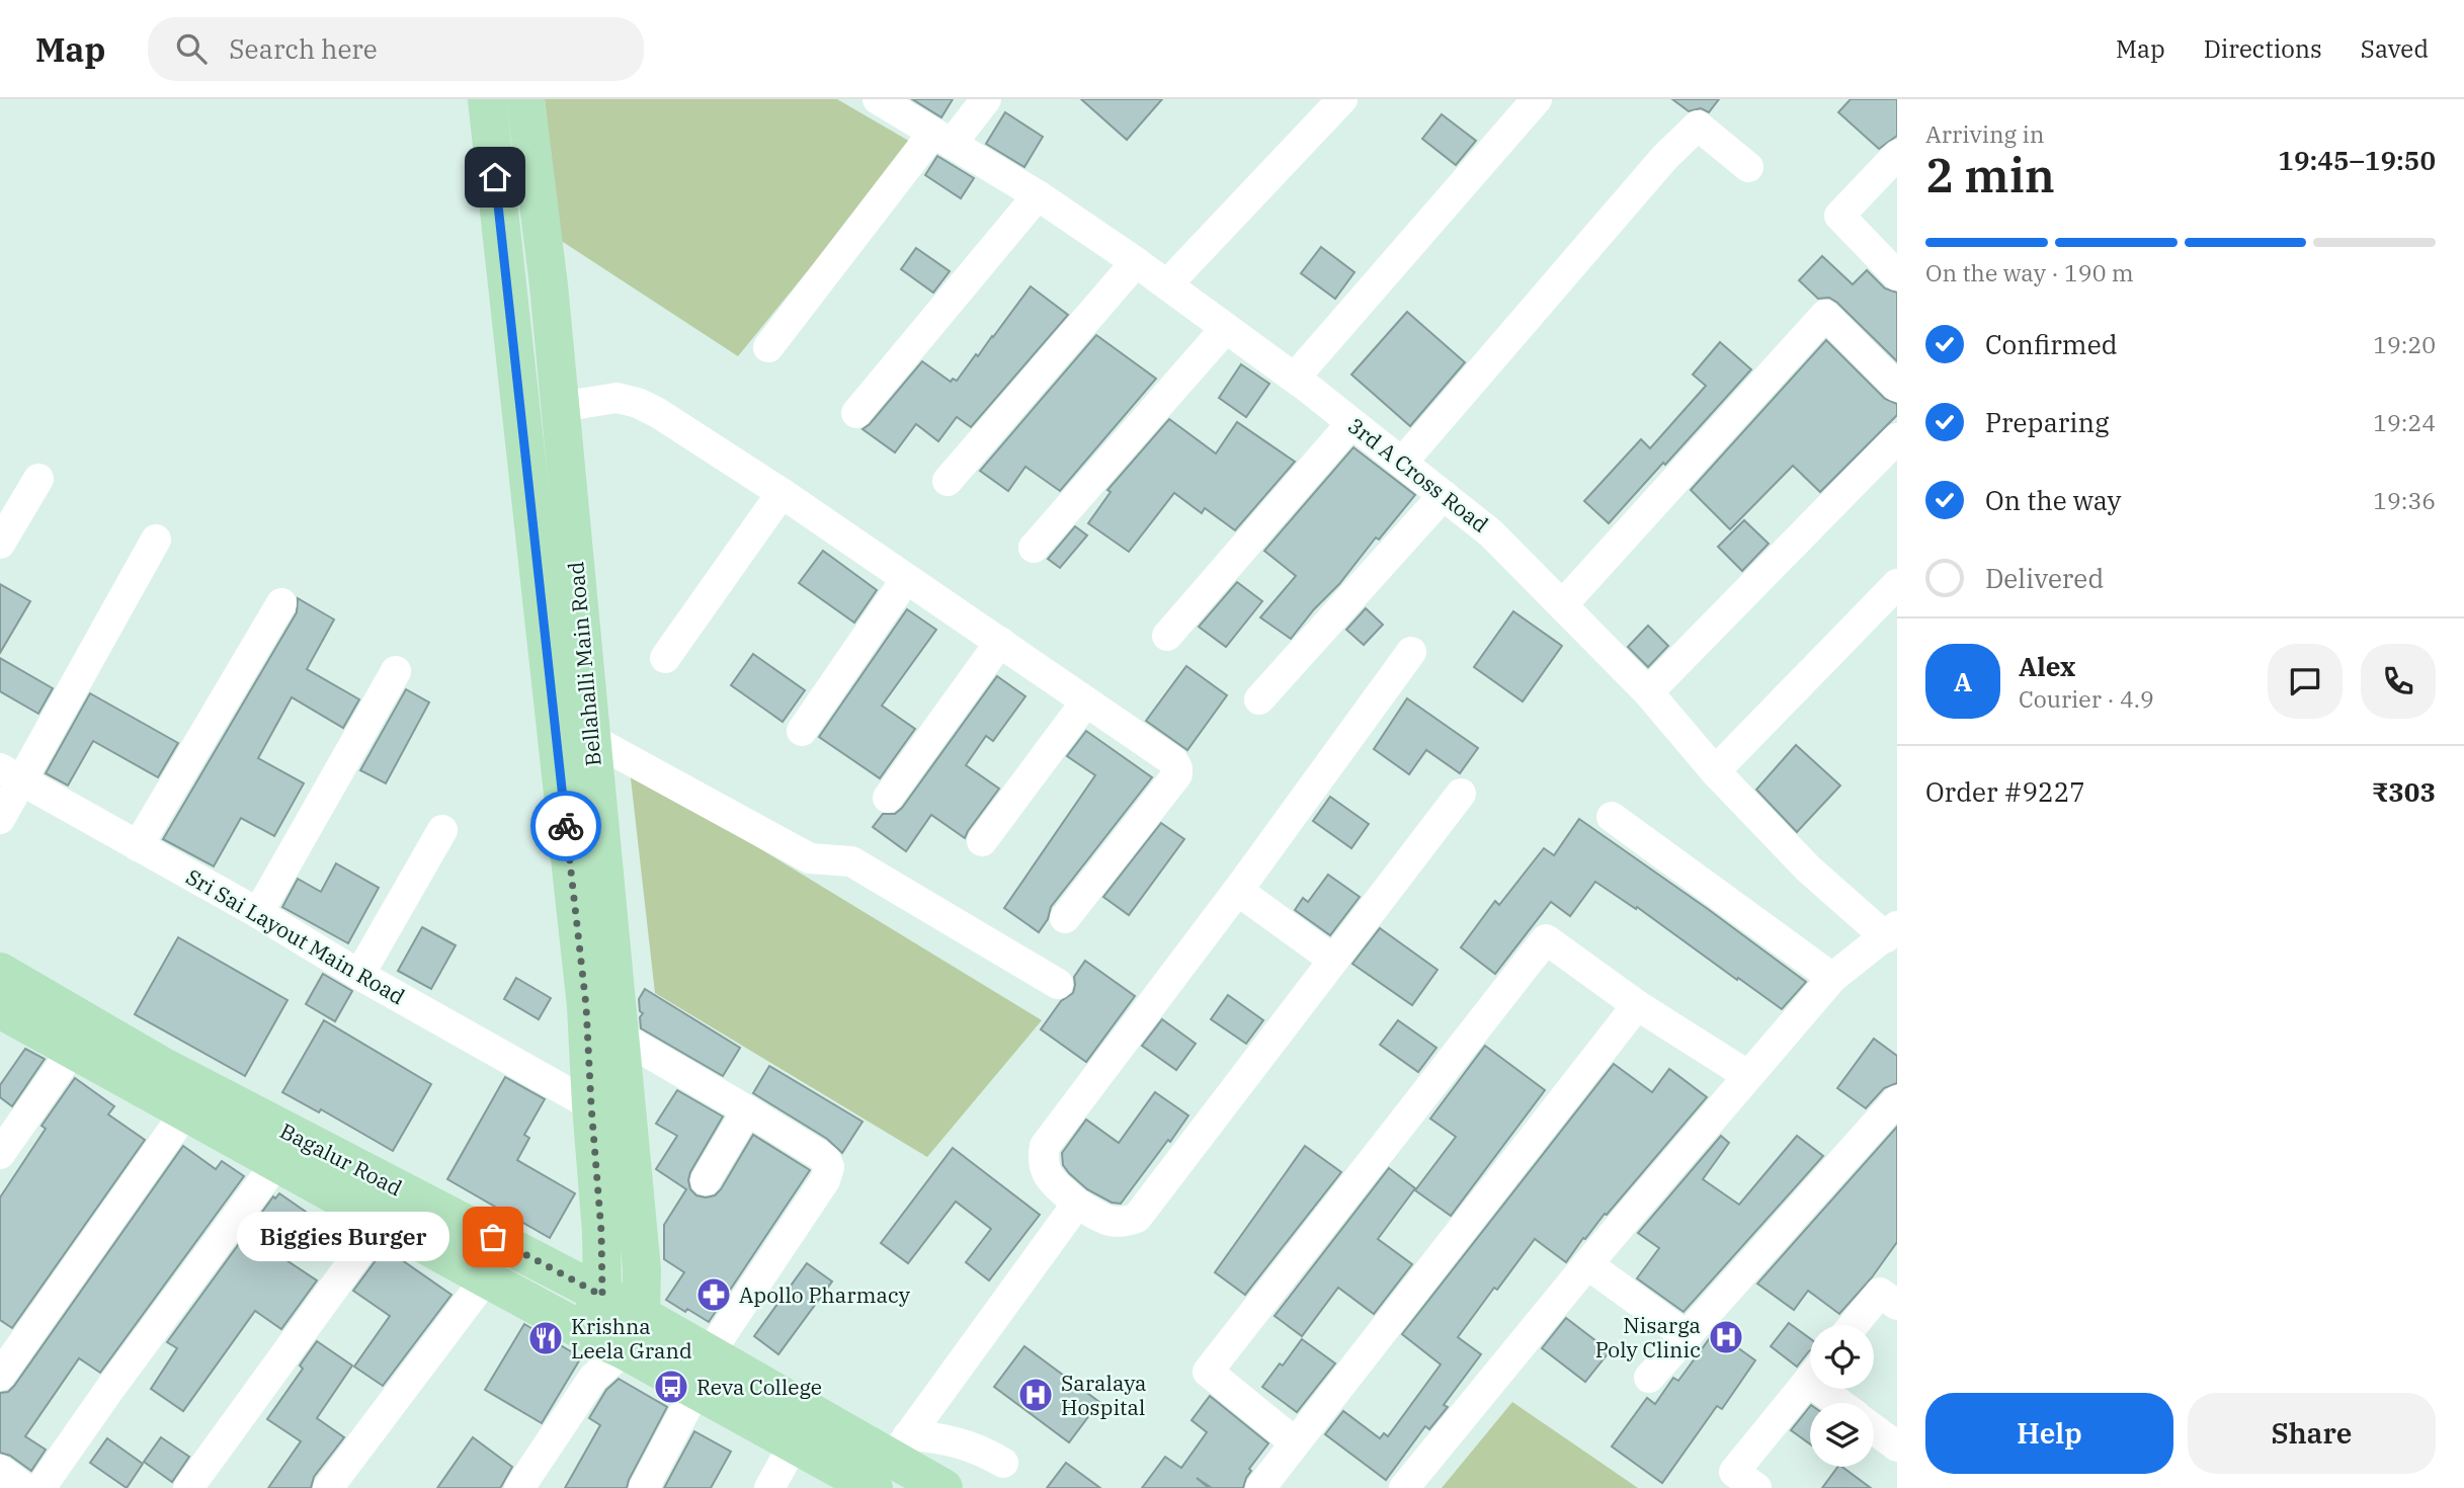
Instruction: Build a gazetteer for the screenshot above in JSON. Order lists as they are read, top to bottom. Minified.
{"streets":{"main road":["Bellahalli Main Road","Bagalur Road"],"street":["3rd A Cross Road","Sri Sai Layout Main Road"]},"crossings":[["Bellahalli Main Road","Sri Sai Layout Main Road"],["Bellahalli Main Road","Bagalur Road"]],"places":{"other":["Biggies Burger"],"pharmacy":["Apollo Pharmacy"],"hospital":["Nisarga Poly Clinic","Saralaya Hospital"],"restaurant":["Krishna Leela Grand"],"bus stop":["Reva College"]},"page":{"header":"Map","search":"Search here","nav":["Map","Directions","Saved"],"heading":["2 min","Arriving in","19:45–19:50"],"panel":["Alex","Courier · 4.9","Order #9227","₹303"],"bar":"On the way · 190 m","list":[["Confirmed","19:20"],["Preparing","19:24"],["On the way","19:36"],"Delivered"],"round":"A","bubble":"Biggies Burger","buttons":["Help","Share"]}}
